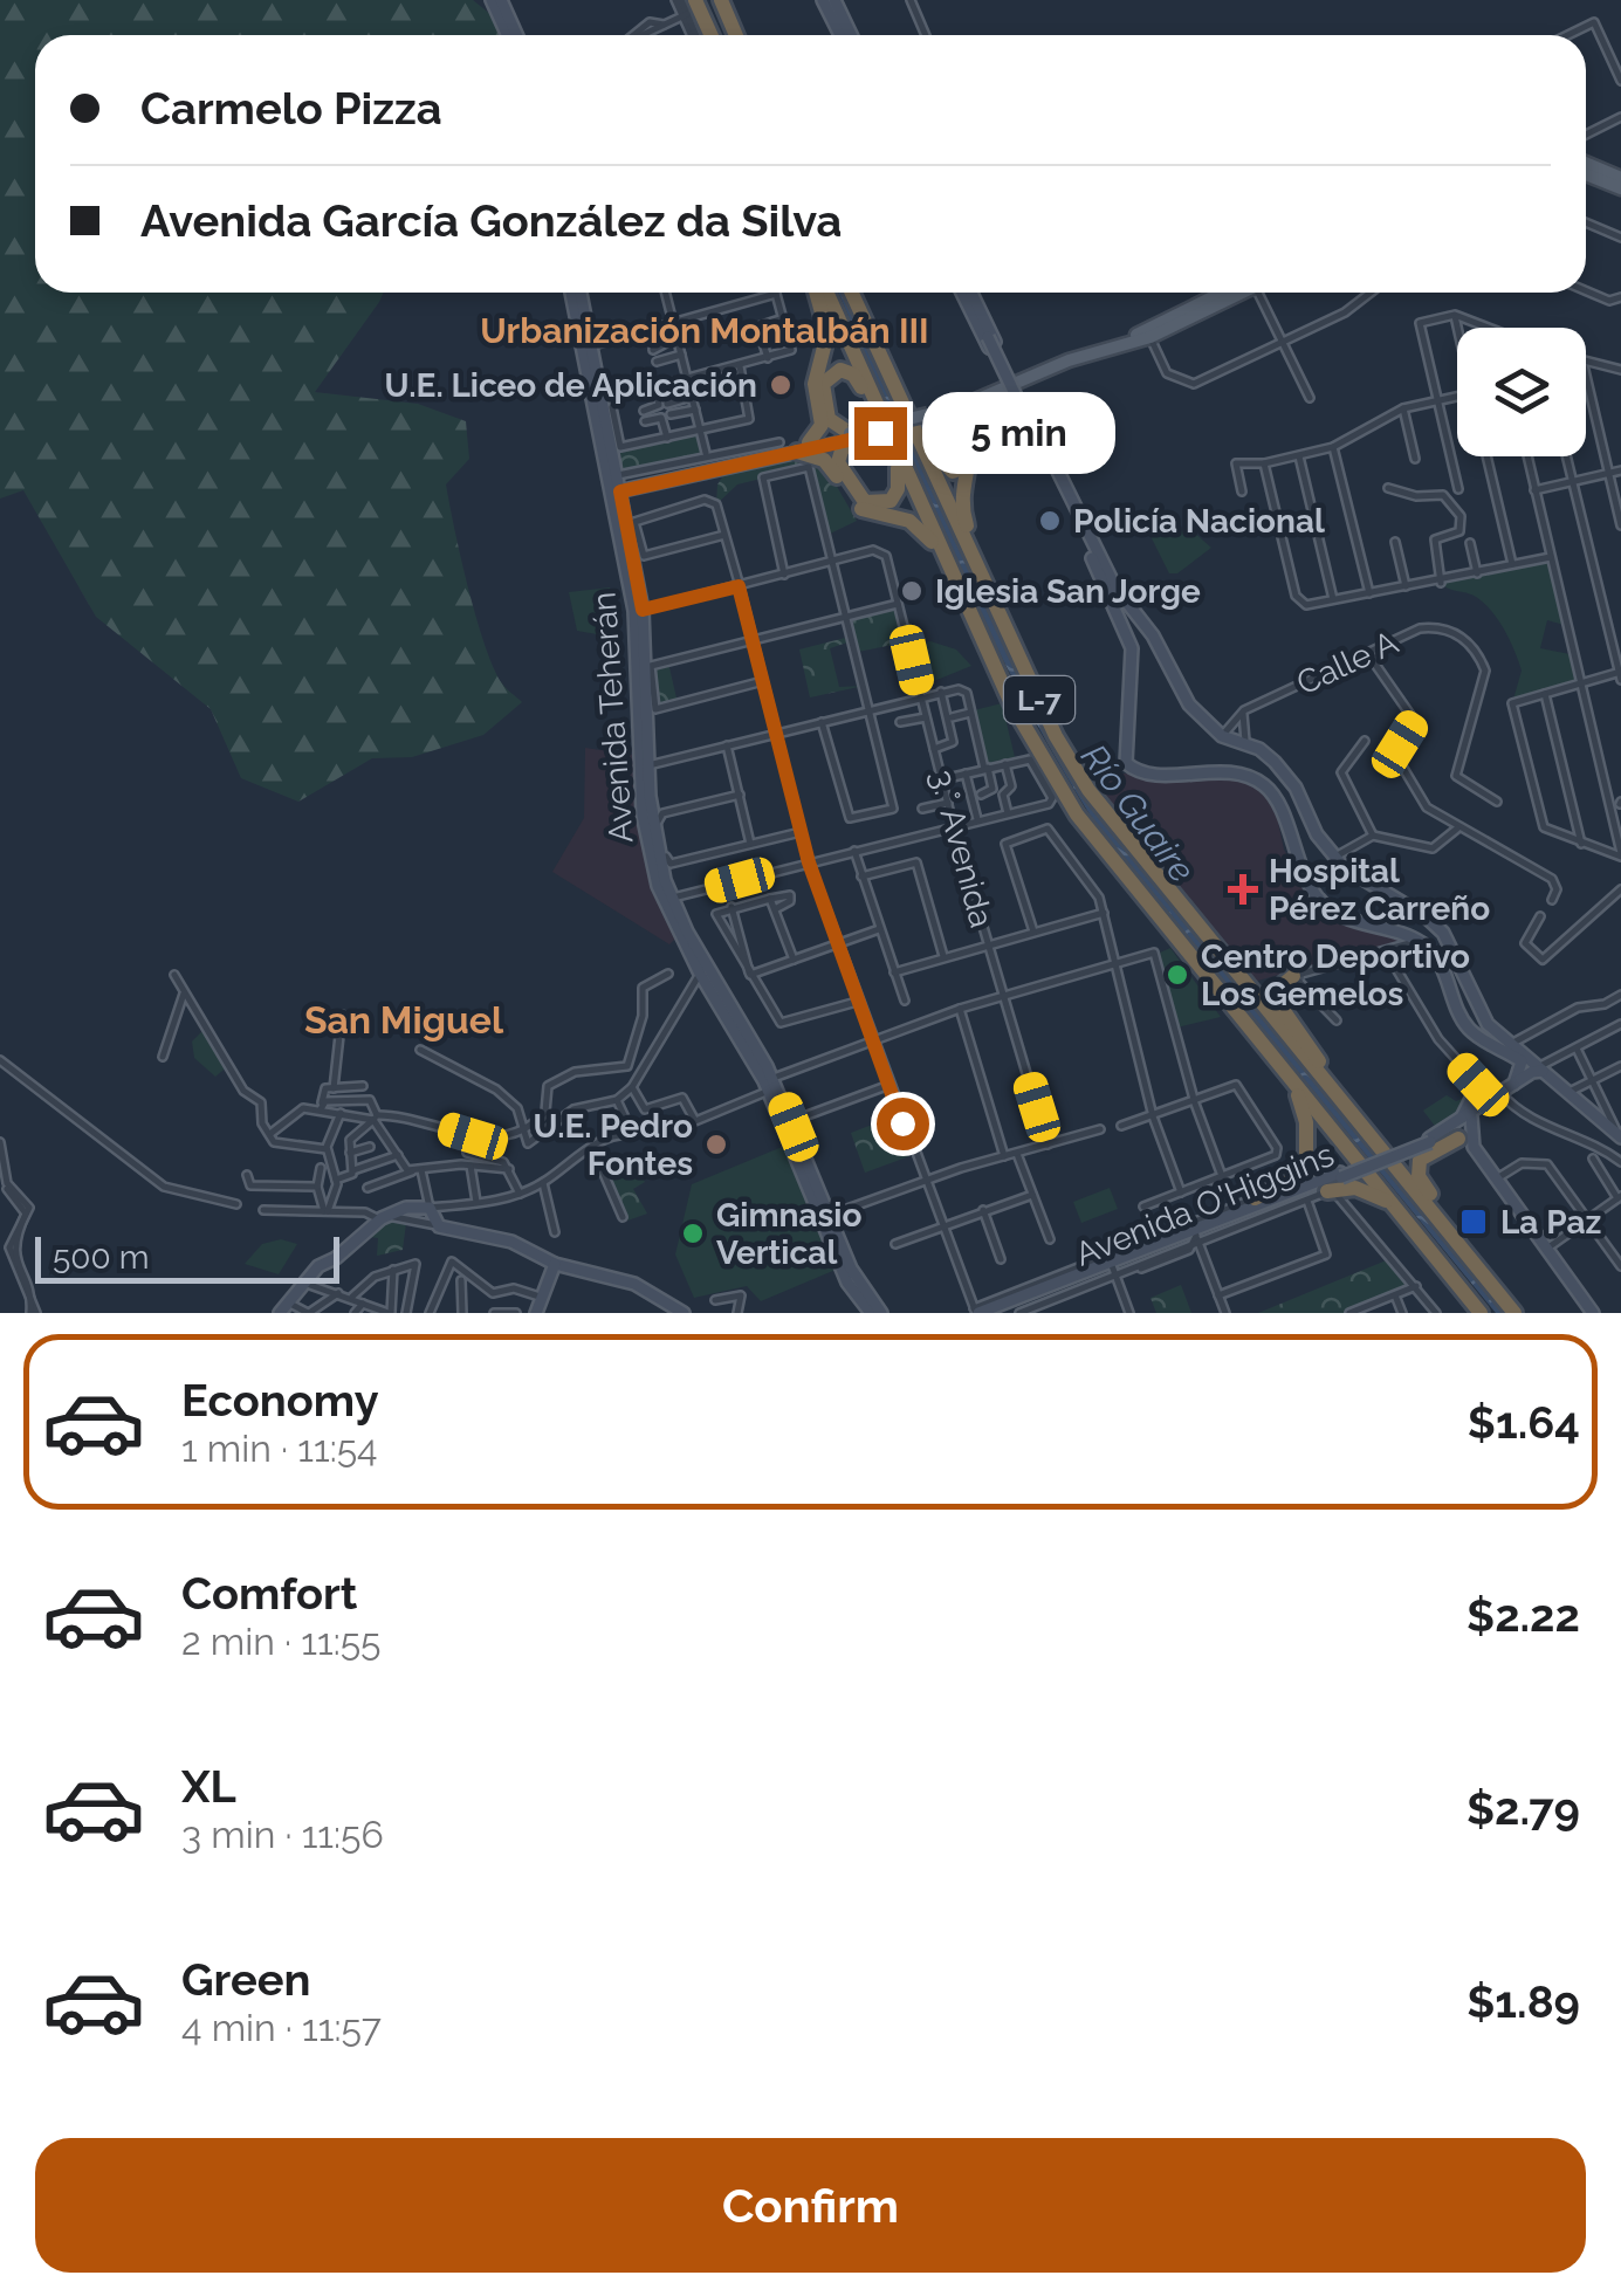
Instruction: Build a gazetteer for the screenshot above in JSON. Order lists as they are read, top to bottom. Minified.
{"streets":{"highway":["L-7"],"main road":["Avenida Teherán","Avenida O'Higgins"],"street":["Calle A","3.° Avenida"]},"districts":["Urbanización Montalbán III","San Miguel"],"water":["Río Guaire"],"places":{"other":["U.E. Liceo de Aplicación","Policía Nacional","Iglesia San Jorge","Centro Deportivo Los Gemelos","U.E. Pedro Fontes","Gimnasio Vertical"],"health":["Hospital Pérez Carreño"],"transit":["La Paz"]},"scale_bar":"500 m","page":{"banner":["Carmelo Pizza","Avenida García González da Silva"],"bubble":"5 min","scale":"500 m","list":[{"name":"Economy","note":"1 min · 11:54","value":"$1.64"},{"name":"Comfort","note":"2 min · 11:55","value":"$2.22"},{"name":"XL","note":"3 min · 11:56","value":"$2.79"},{"name":"Green","note":"4 min · 11:57","value":"$1.89"}],"buttons":"Confirm"}}
